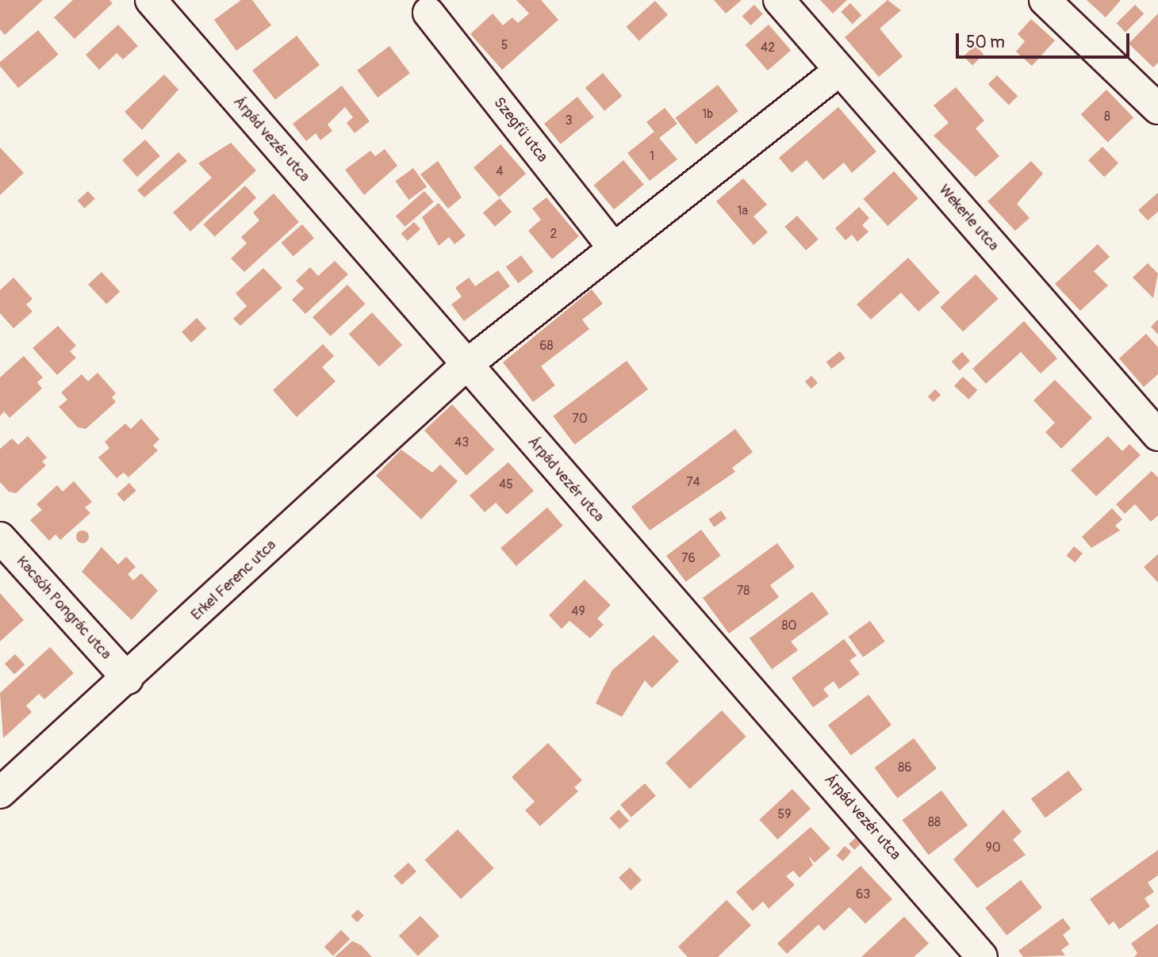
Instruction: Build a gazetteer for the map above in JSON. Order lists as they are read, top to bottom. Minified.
{"streets":{"street":["Szegfű utca","Árpád vezér utca","Wekerle utca","Erkel Ferenc utca","Kacsóh Pongrác utca"]},"crossings":[["Árpád vezér utca","Erkel Ferenc utca"],["Erkel Ferenc utca","Kacsóh Pongrác utca"]],"house_numbers":["5","42","1b","8","3","1","4","1a","2","68","70","43","74","45","76","78","49","80","86","59","88","90","63"],"scale_bar":"50 m"}
